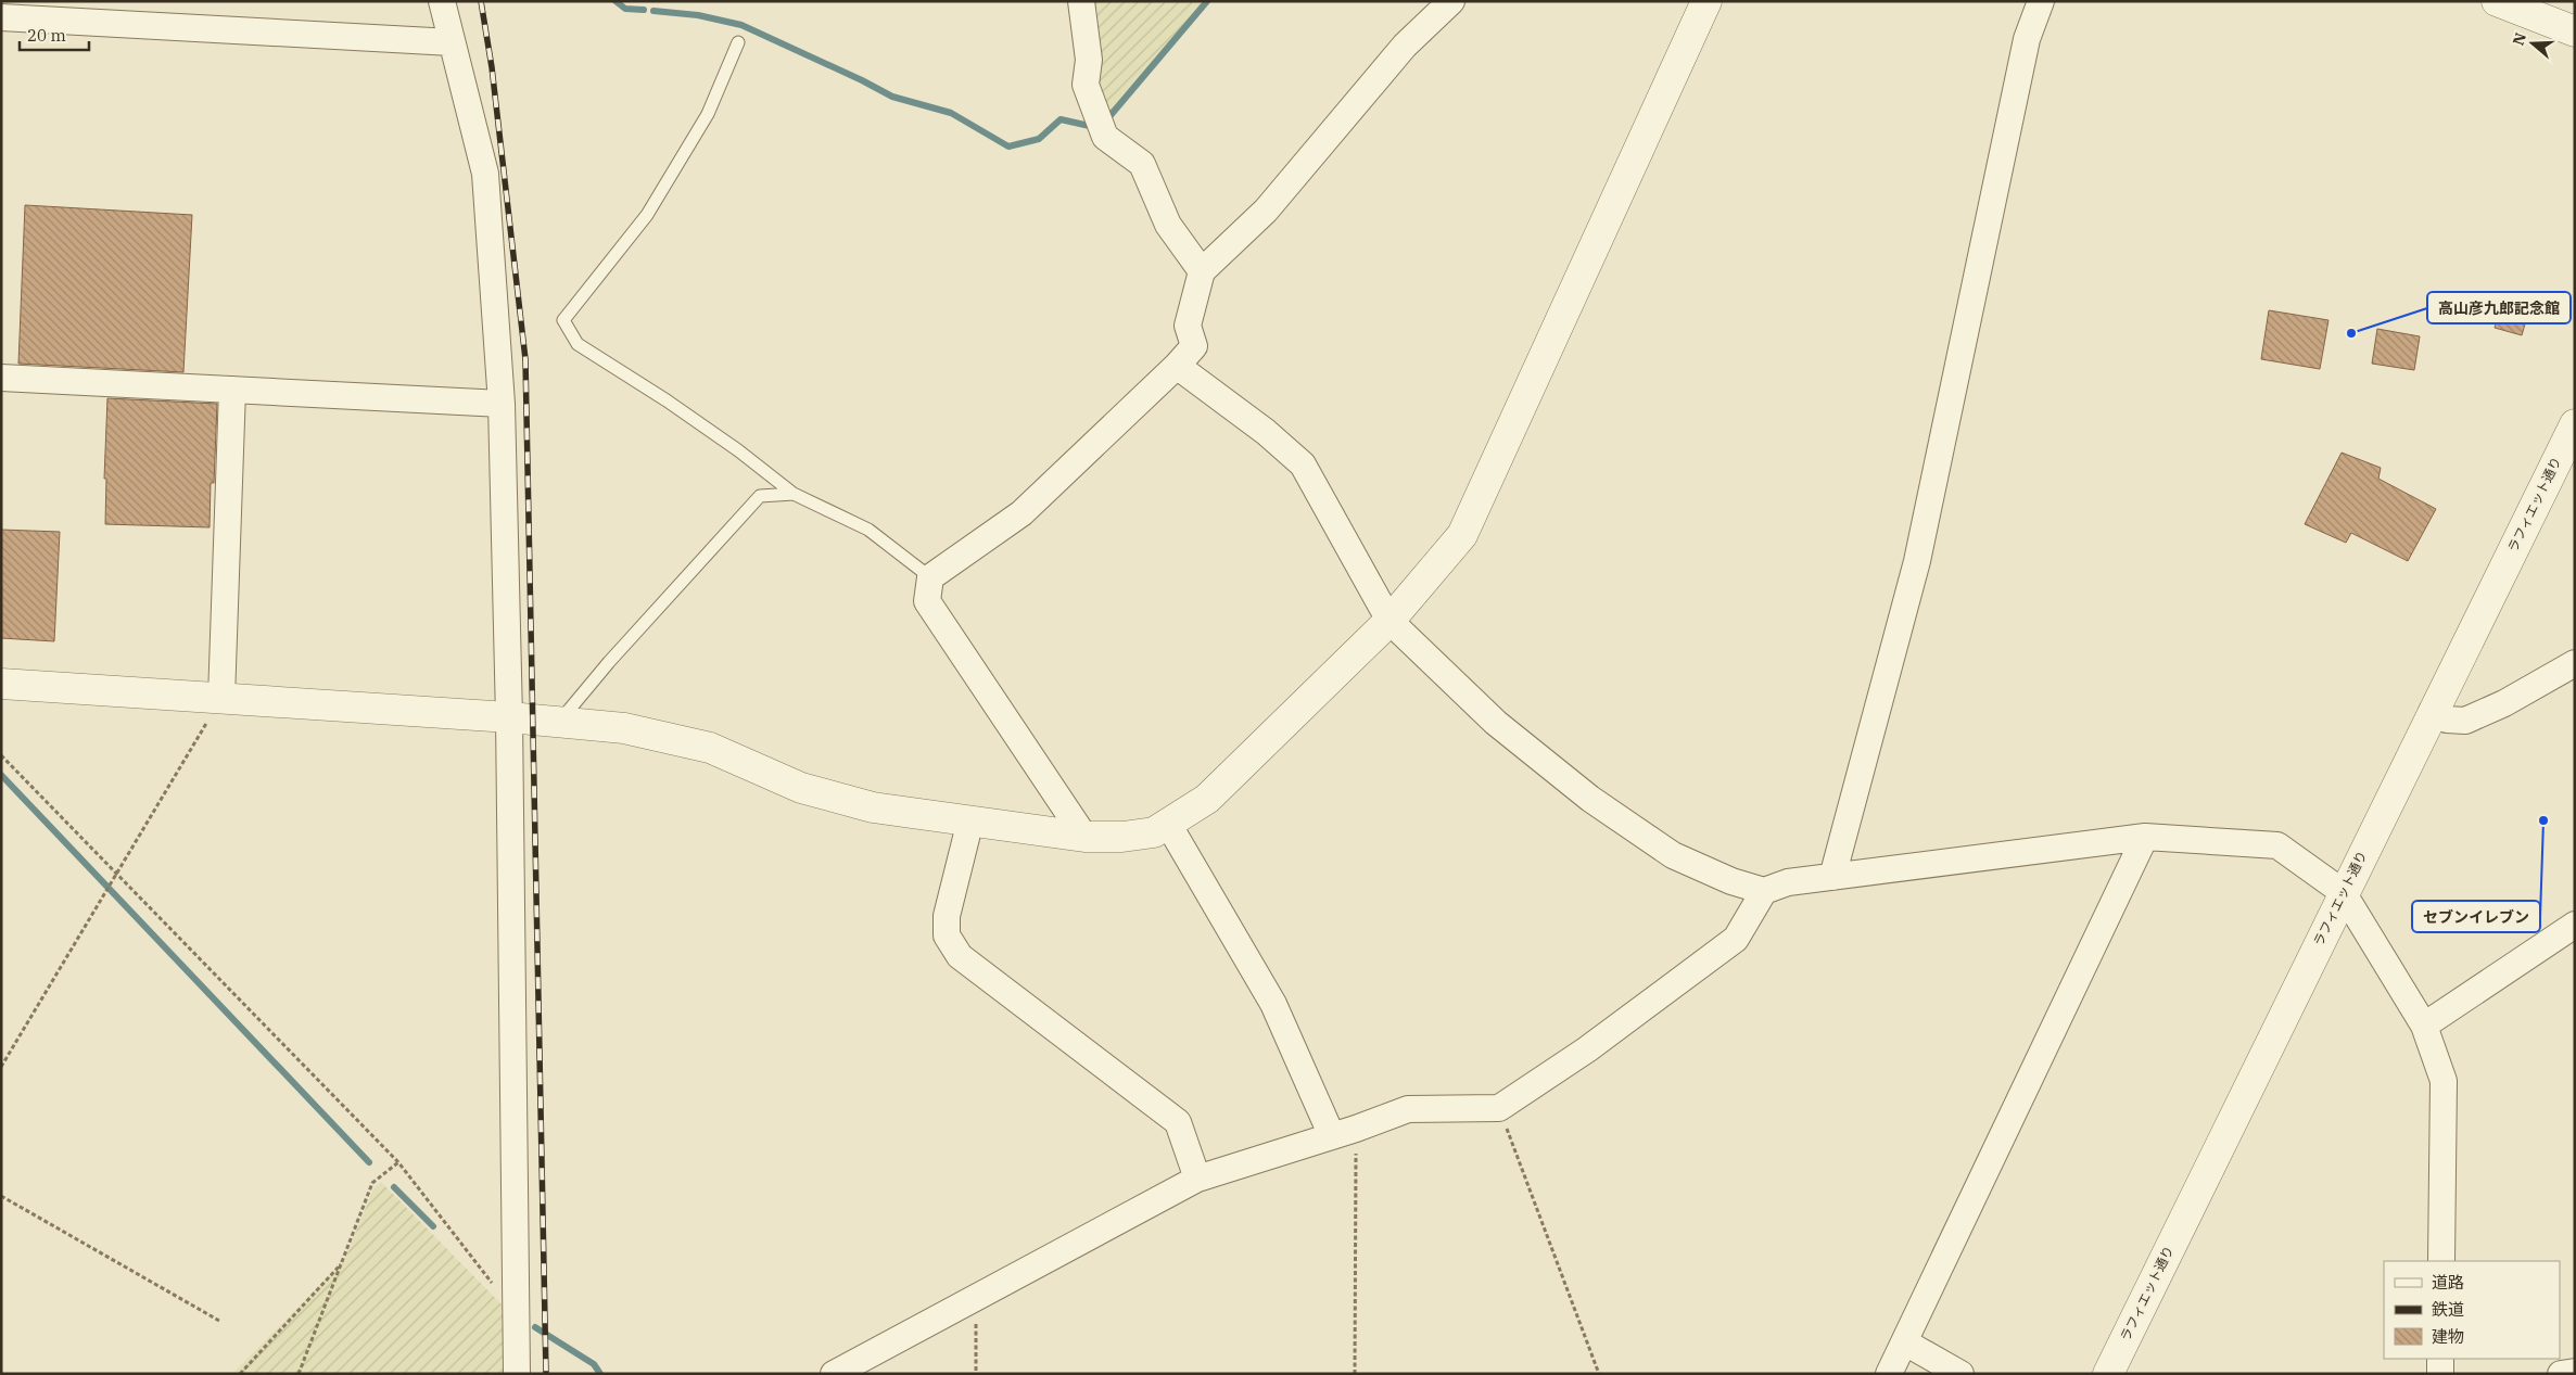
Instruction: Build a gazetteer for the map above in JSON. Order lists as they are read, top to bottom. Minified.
{"streets":{"street":["ラフィエット通り"]},"places":["高山彦九郎記念館","セブンイレブン"],"legend":["道路","鉄道","建物"],"scale_bar":"20 m","north":"left"}
